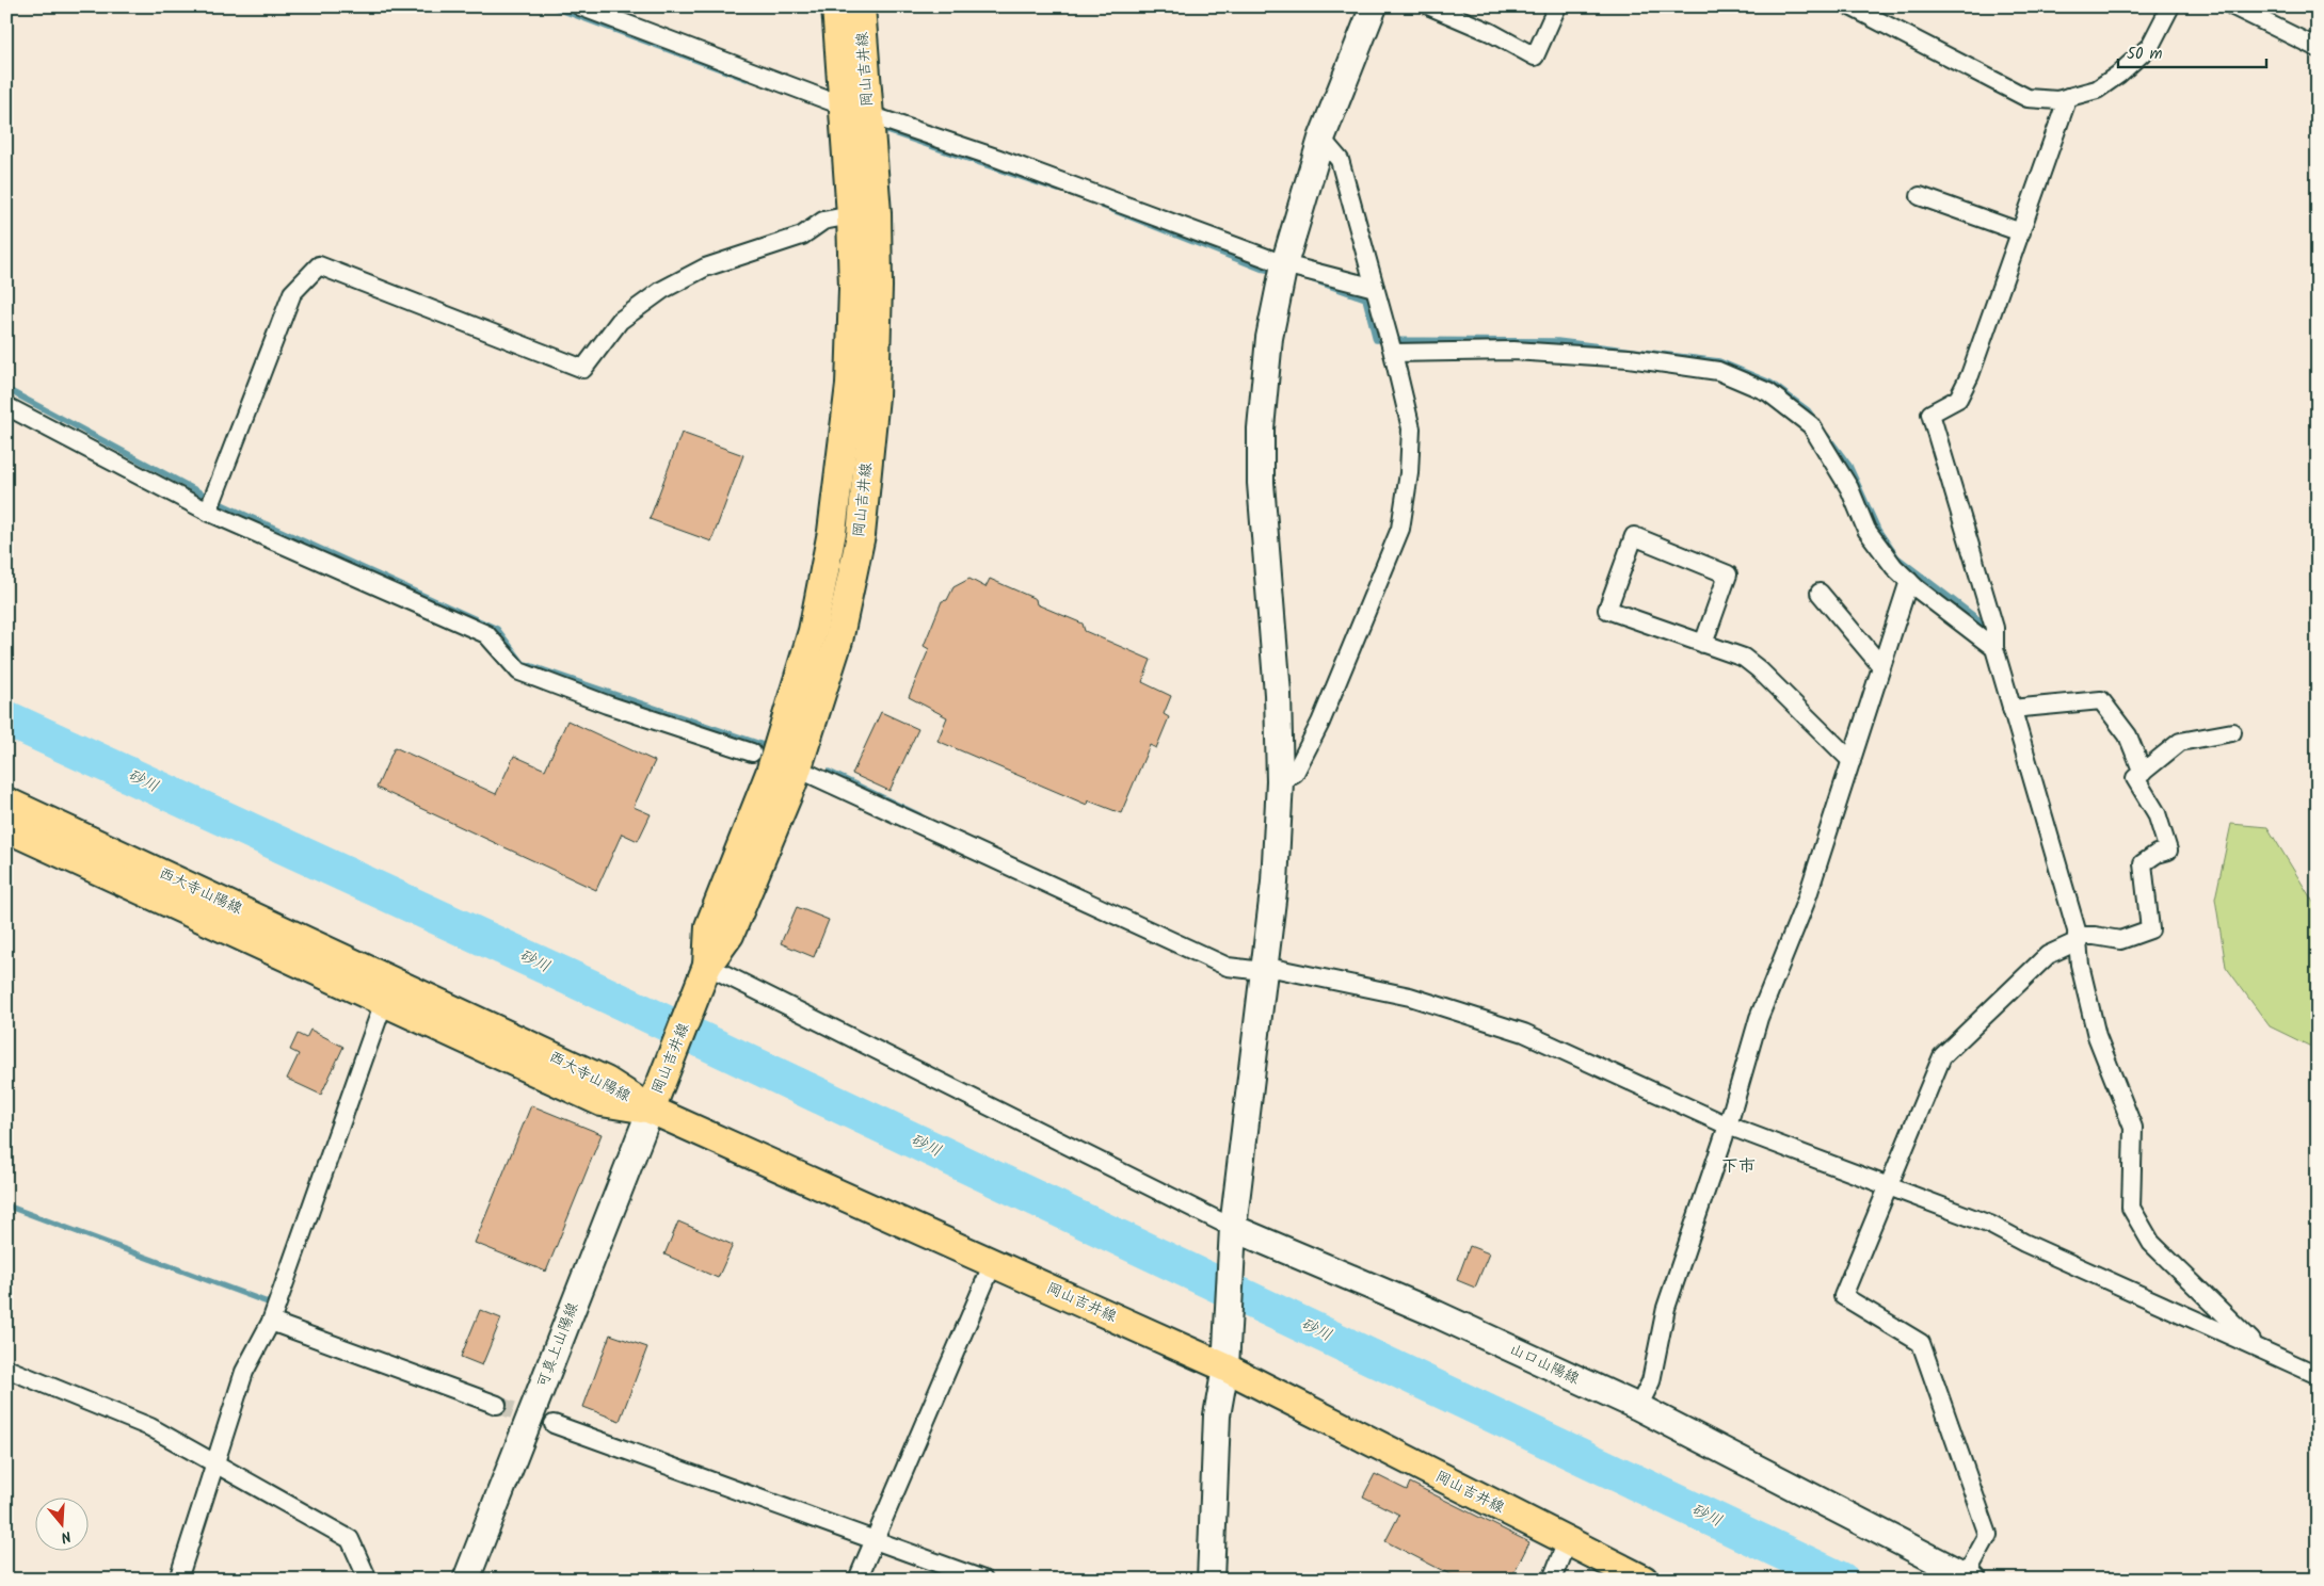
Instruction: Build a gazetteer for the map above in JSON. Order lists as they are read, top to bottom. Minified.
{"streets":{"main road":["岡山吉井線","西大寺山陽線"],"street":["可真上山陽線","山口山陽線"]},"crossings":[["岡山吉井線","西大寺山陽線"],["岡山吉井線","可真上山陽線"],["西大寺山陽線","可真上山陽線"]],"districts":["下市"],"water":["砂川"],"scale_bar":"50 m","north":"bottom"}
